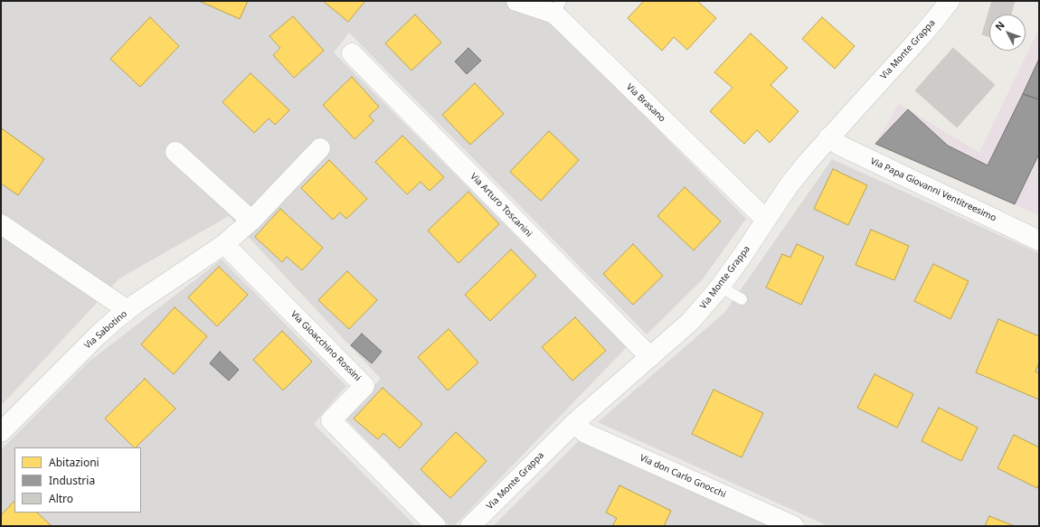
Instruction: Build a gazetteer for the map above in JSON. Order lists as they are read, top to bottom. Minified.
{"streets":{"street":["Via Monte Grappa","Via Brasano","Via Papa Giovanni Ventitreesimo","Via Arturo Toscanini","Via Sabotino","Via Gioacchino Rossini","Via don Carlo Gnocchi"]},"crossings":[["Via Monte Grappa","Via Brasano"],["Via Monte Grappa","Via Papa Giovanni Ventitreesimo"],["Via Monte Grappa","Via Arturo Toscanini"],["Via Monte Grappa","Via don Carlo Gnocchi"],["Via Sabotino","Via Gioacchino Rossini"]],"legend":["Abitazioni","Industria","Altro"],"north":"top left"}
